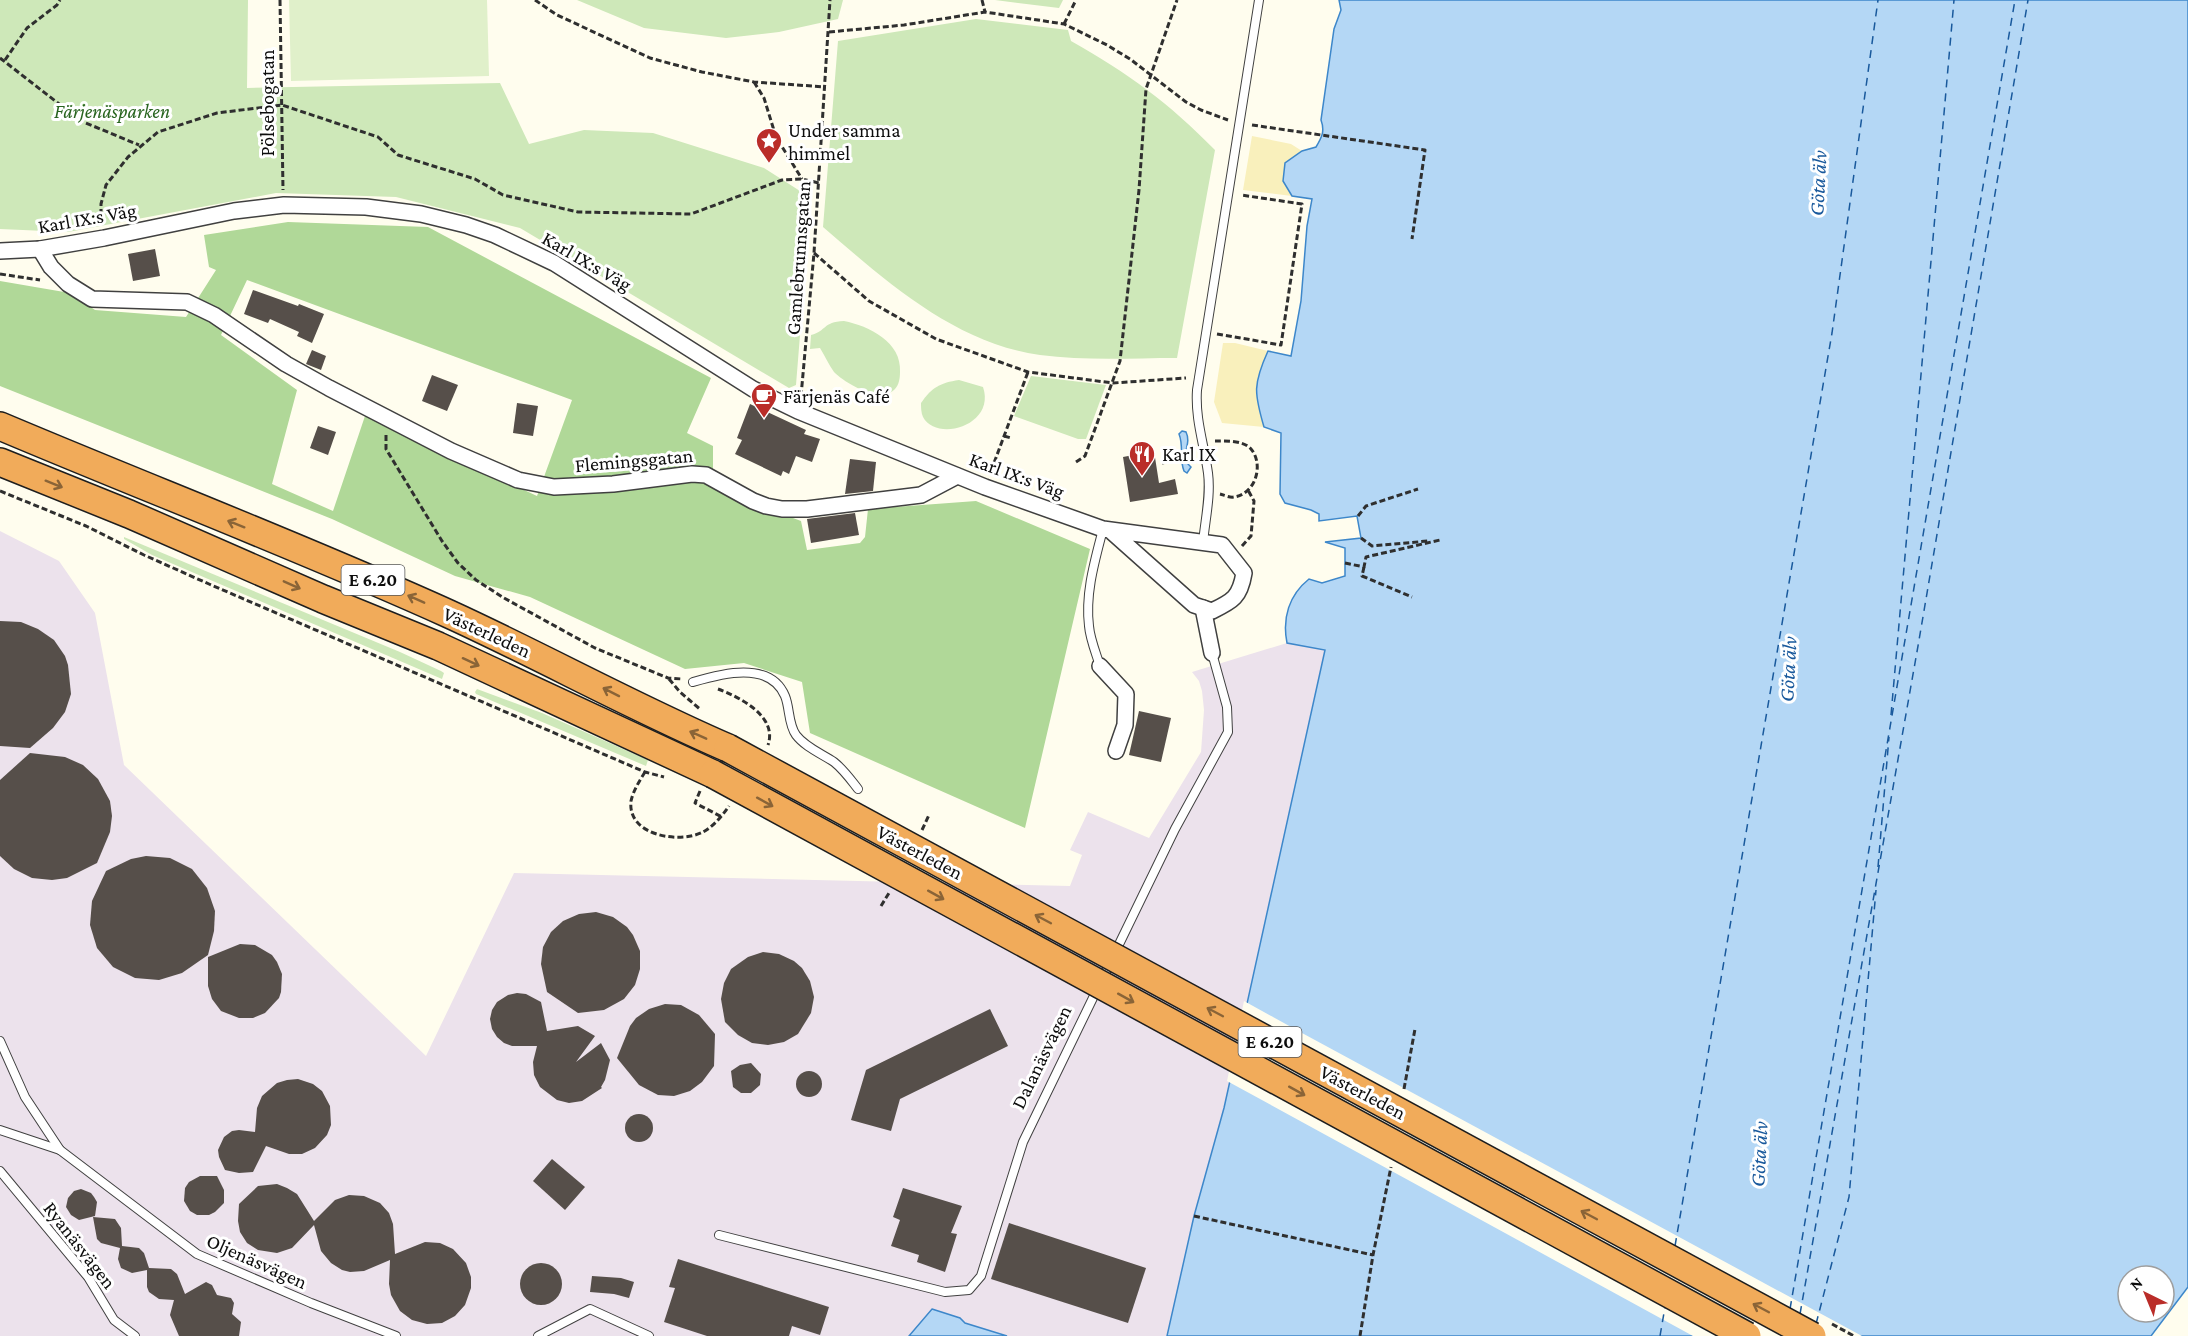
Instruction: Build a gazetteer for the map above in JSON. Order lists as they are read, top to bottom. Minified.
{"streets":{"highway":["E 6.20","Västerleden"],"street":["Karl IX:s Väg","Flemingsgatan","Dalanäsvägen"],"lane":["Ryanäsvägen","Oljenäsvägen"],"path":["Pölsebogatan","Gamlebrunnsgatan"]},"crossings":[["Pölsebogatan","Karl IX:s Väg"],["Karl IX:s Väg","Gamlebrunnsgatan"],["Karl IX:s Väg","Flemingsgatan"],["Karl IX:s Väg","Dalanäsvägen"]],"water":["Göta älv"],"parks":["Färjenäsparken"],"places":{"place":["Under samma himmel"],"cafe":["Färjenäs Café"],"restaurant":["Karl IX"]},"north":"top left"}
